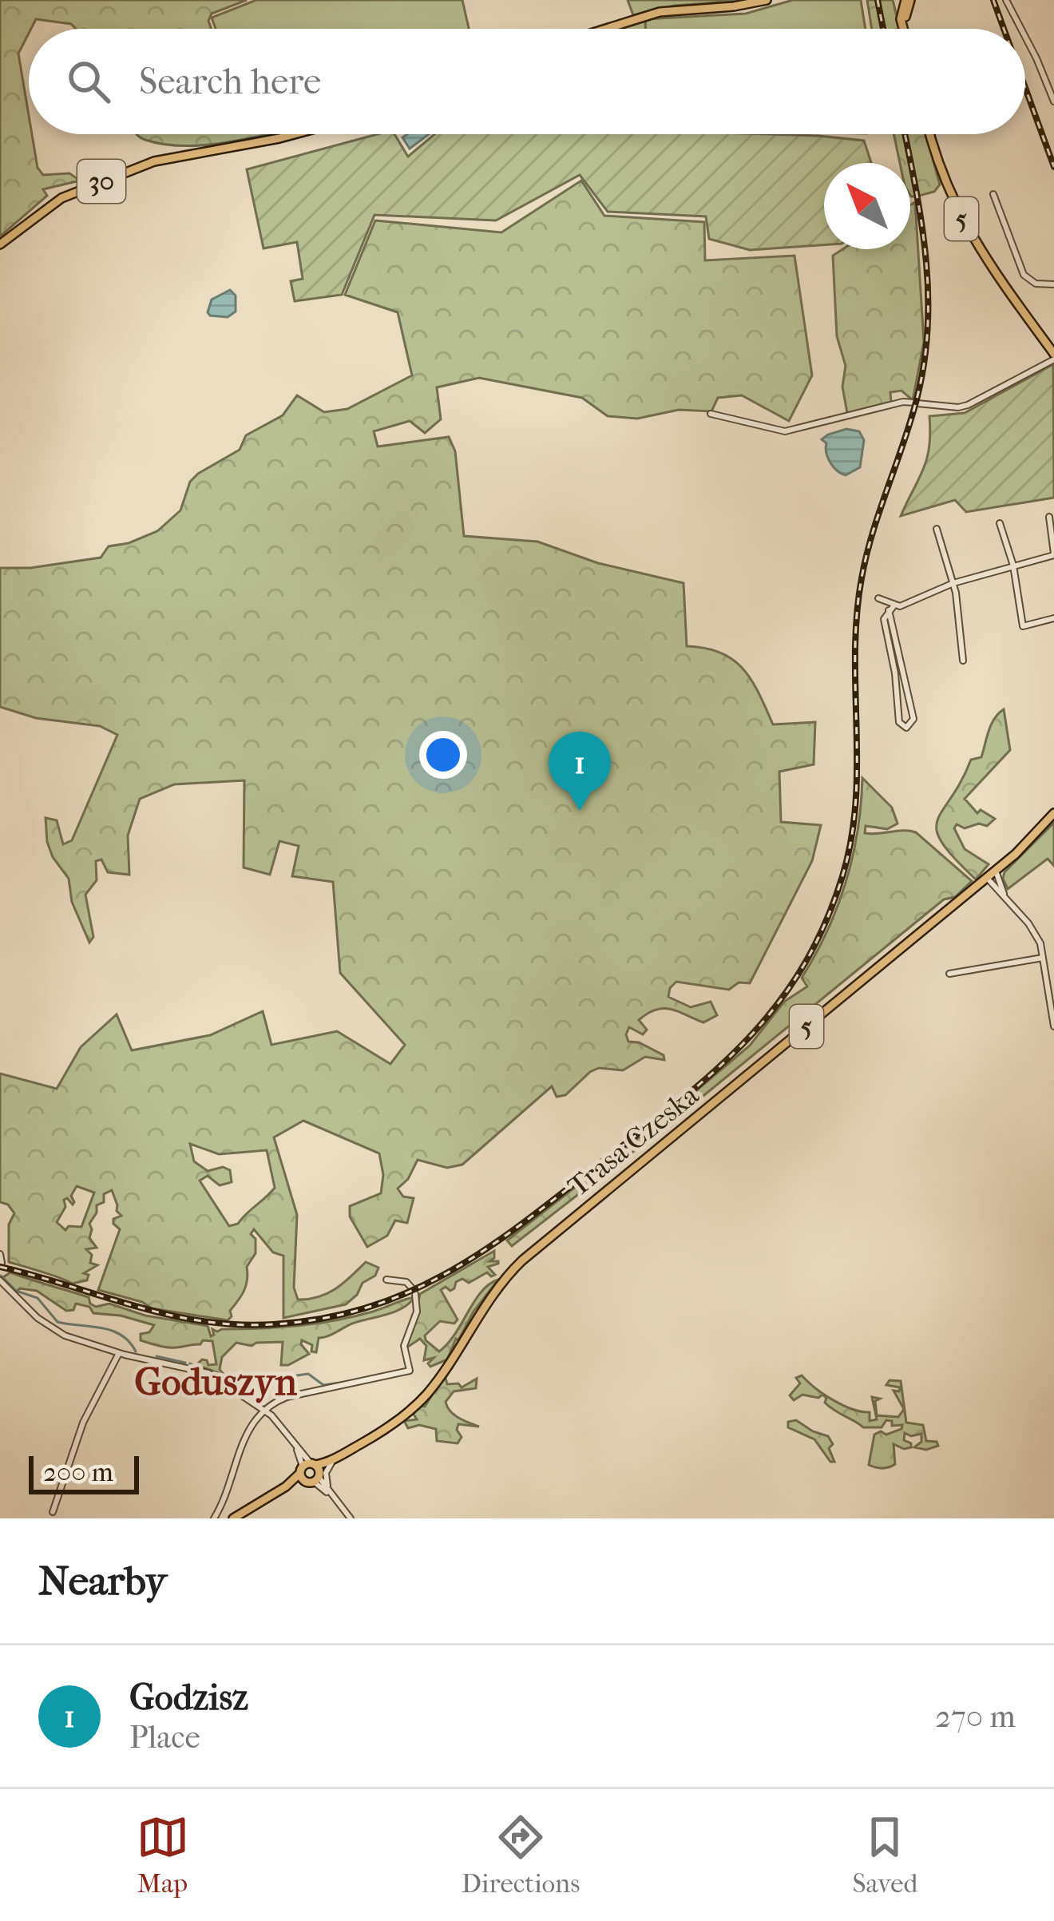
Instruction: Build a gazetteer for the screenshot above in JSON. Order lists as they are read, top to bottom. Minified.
{"streets":{"main road":["30","5","Trasa Czeska"]},"crossings":[["5","Trasa Czeska"]],"districts":["Goduszyn"],"scale_bar":"200 m","north":"top left","page":{"search":"Search here","pins":"1","scale":"200 m","heading":"Nearby","list":[{"mark":"1","name":"Godzisz","note":"Place","value":"270 m"}],"nav":["Map","Directions","Saved"]}}
